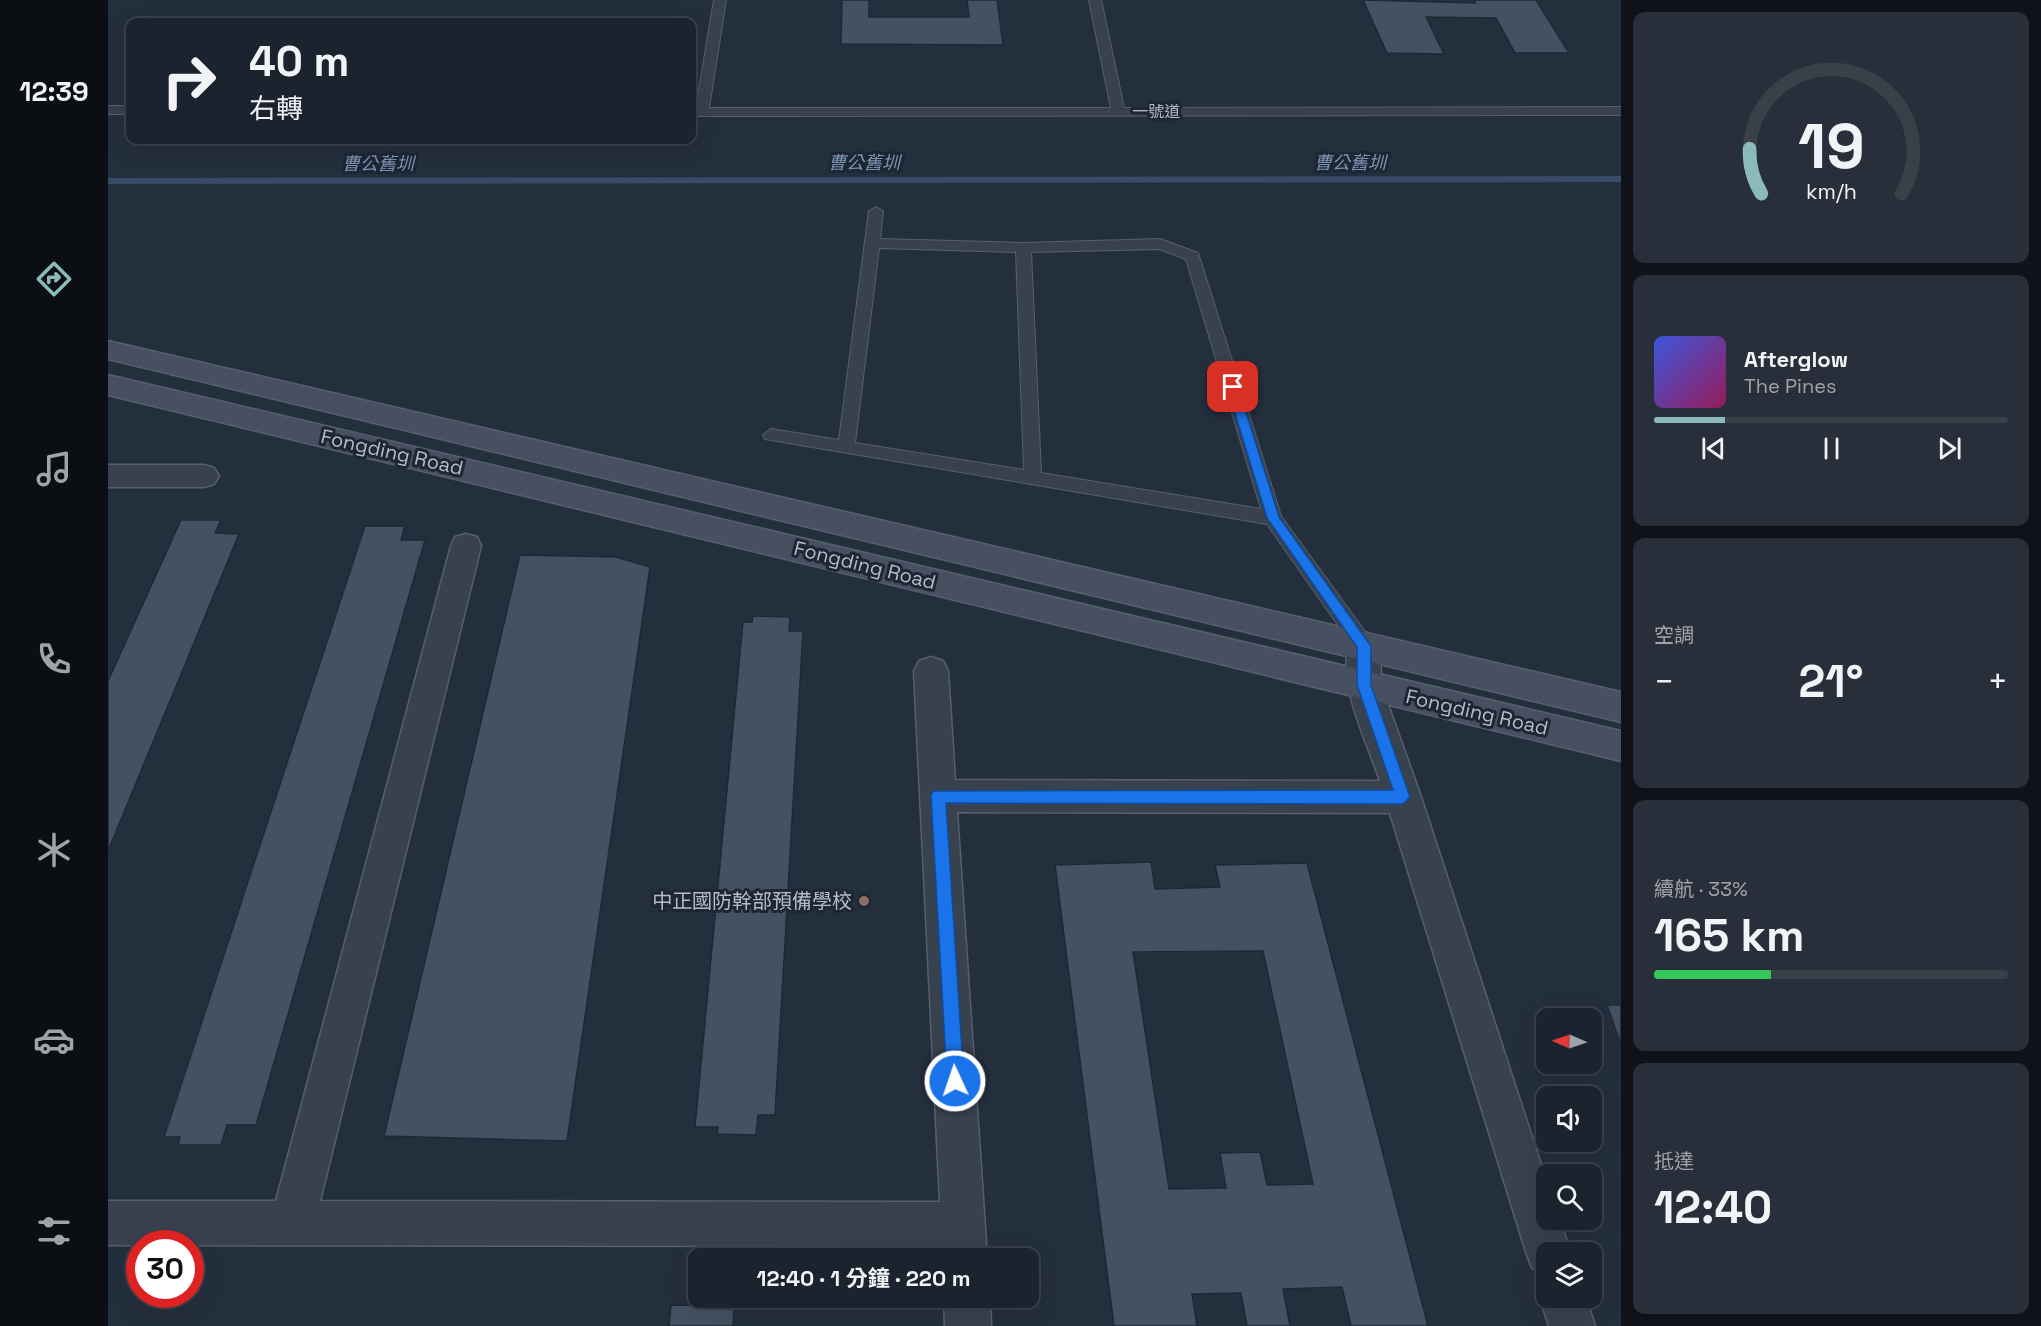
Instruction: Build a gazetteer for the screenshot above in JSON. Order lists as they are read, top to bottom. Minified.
{"streets":{"main road":["Fongding Road"],"lane":["一號道"]},"water":["曹公舊圳"],"places":["中正國防幹部預備學校"],"north":"left","page":{"tabs":"12:39","turn":["40 m","右轉"],"song":["Afterglow","The Pines"],"tile":["空調",["續航 · 33%","165 km"],["抵達","12:40"]],"heat":["−","21°","+"],"limit":"30","trip":"12:40 · 1 分鐘 · 220 m","gauge":["19","km/h"]}}
